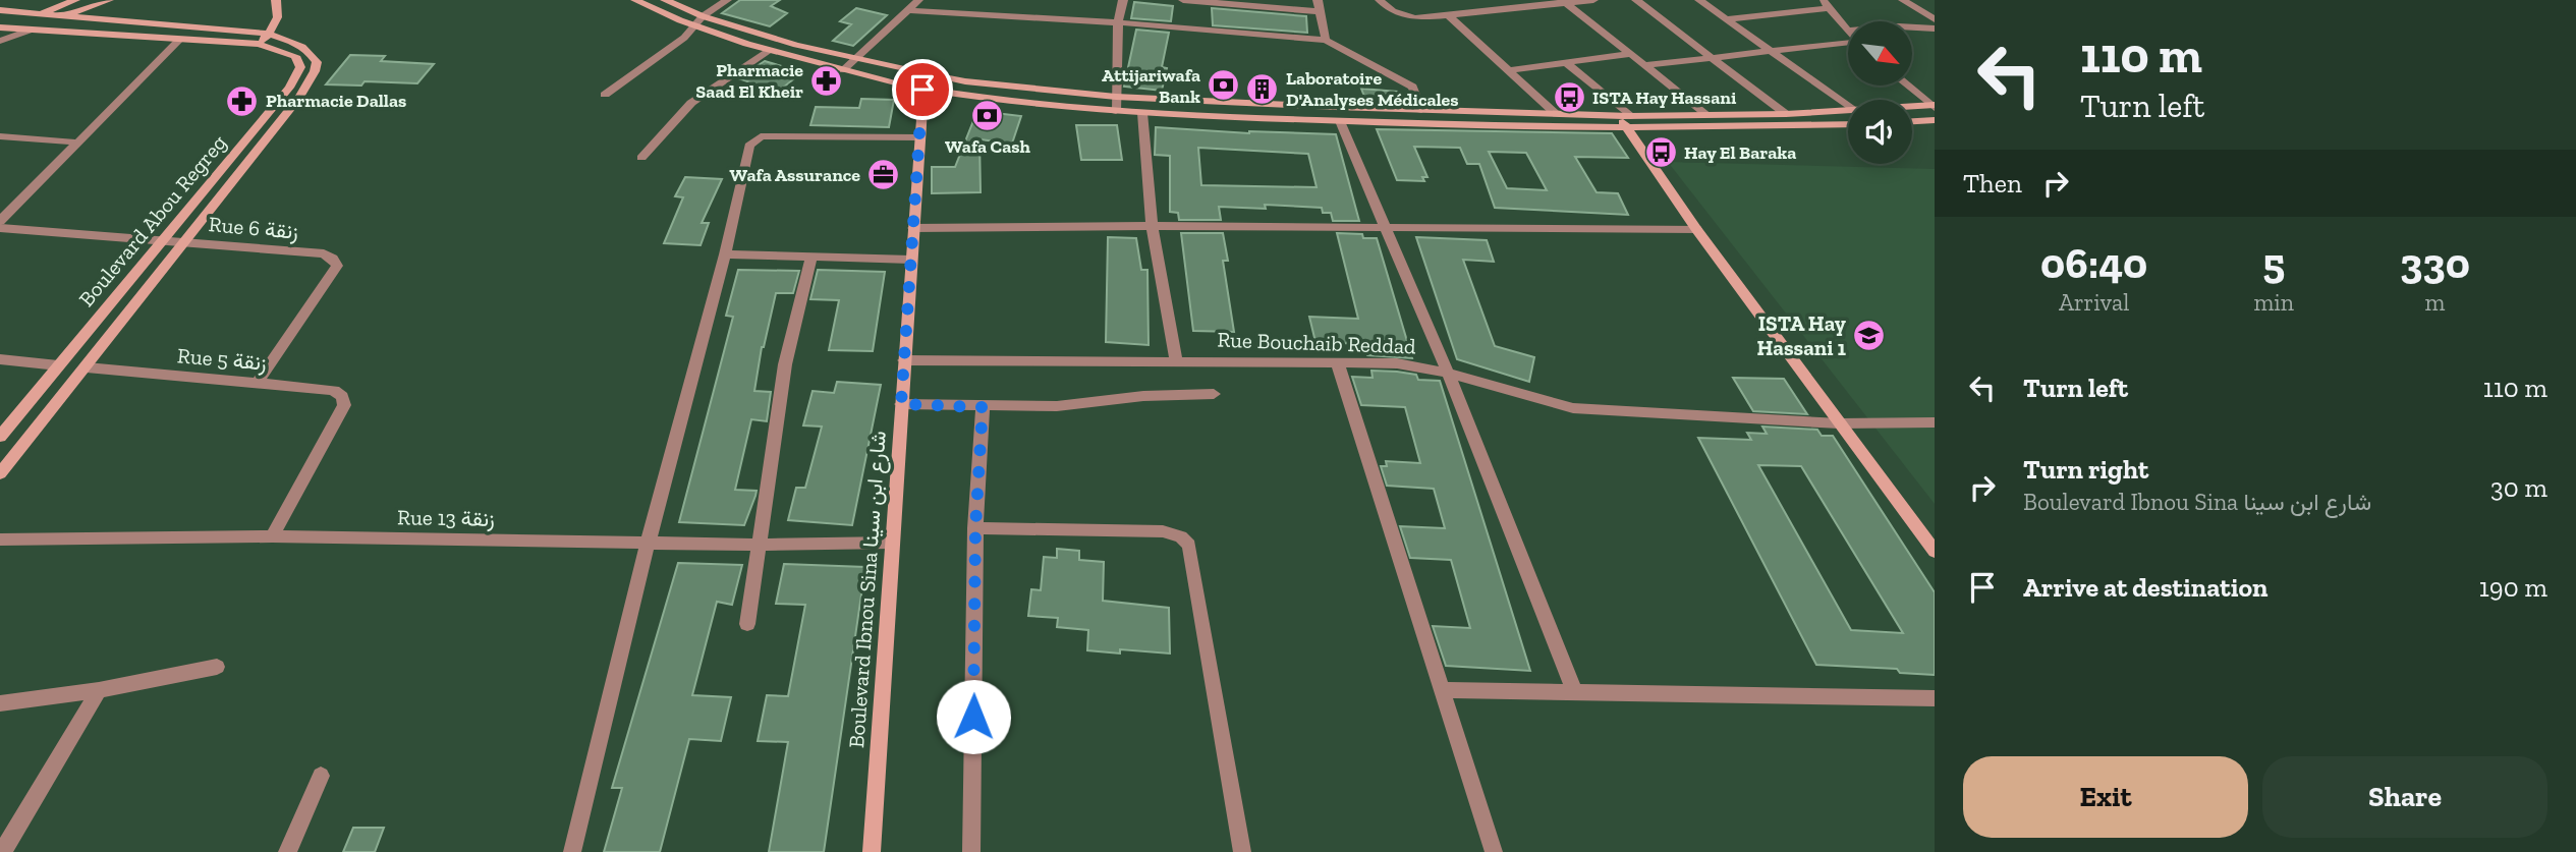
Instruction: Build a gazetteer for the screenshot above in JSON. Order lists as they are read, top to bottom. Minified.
{"streets":{"main road":["Boulevard Abou Regreg","Boulevard Ibnou Sina شارع ابن سينا"],"street":["Rue 6 زنقة","Rue Bouchaib Reddad","Rue 5 زنقة","Rue 13 زنقة"]},"crossings":[["Boulevard Abou Regreg","Rue 6 زنقة"],["Rue 6 زنقة","Rue 5 زنقة"],["Rue Bouchaib Reddad","Boulevard Ibnou Sina شارع ابن سينا"],["Rue 5 زنقة","Rue 13 زنقة"],["Rue 13 زنقة","Boulevard Ibnou Sina شارع ابن سينا"]],"places":{"pharmacy":["Pharmacie Saad El Kheir","Pharmacie Dallas"],"bank":["Attijariwafa Bank","Wafa Cash"],"building":["Laboratoire D'Analyses Médicales"],"bus stop":["ISTA Hay Hassani","Hay El Baraka"],"office":["Wafa Assurance"],"school or university":["ISTA Hay Hassani 1"]},"north":"bottom right","page":{"turn":["110 m","Turn left"],"then":"Then","eta":["06:40","Arrival","5","min","330","m"],"list":[{"name":"Turn left","value":"110 m"},{"name":"Turn right","note":"Boulevard Ibnou Sina شارع ابن سينا","value":"30 m"},{"name":"Arrive at destination","value":"190 m"}],"buttons":["Exit","Share"]}}
